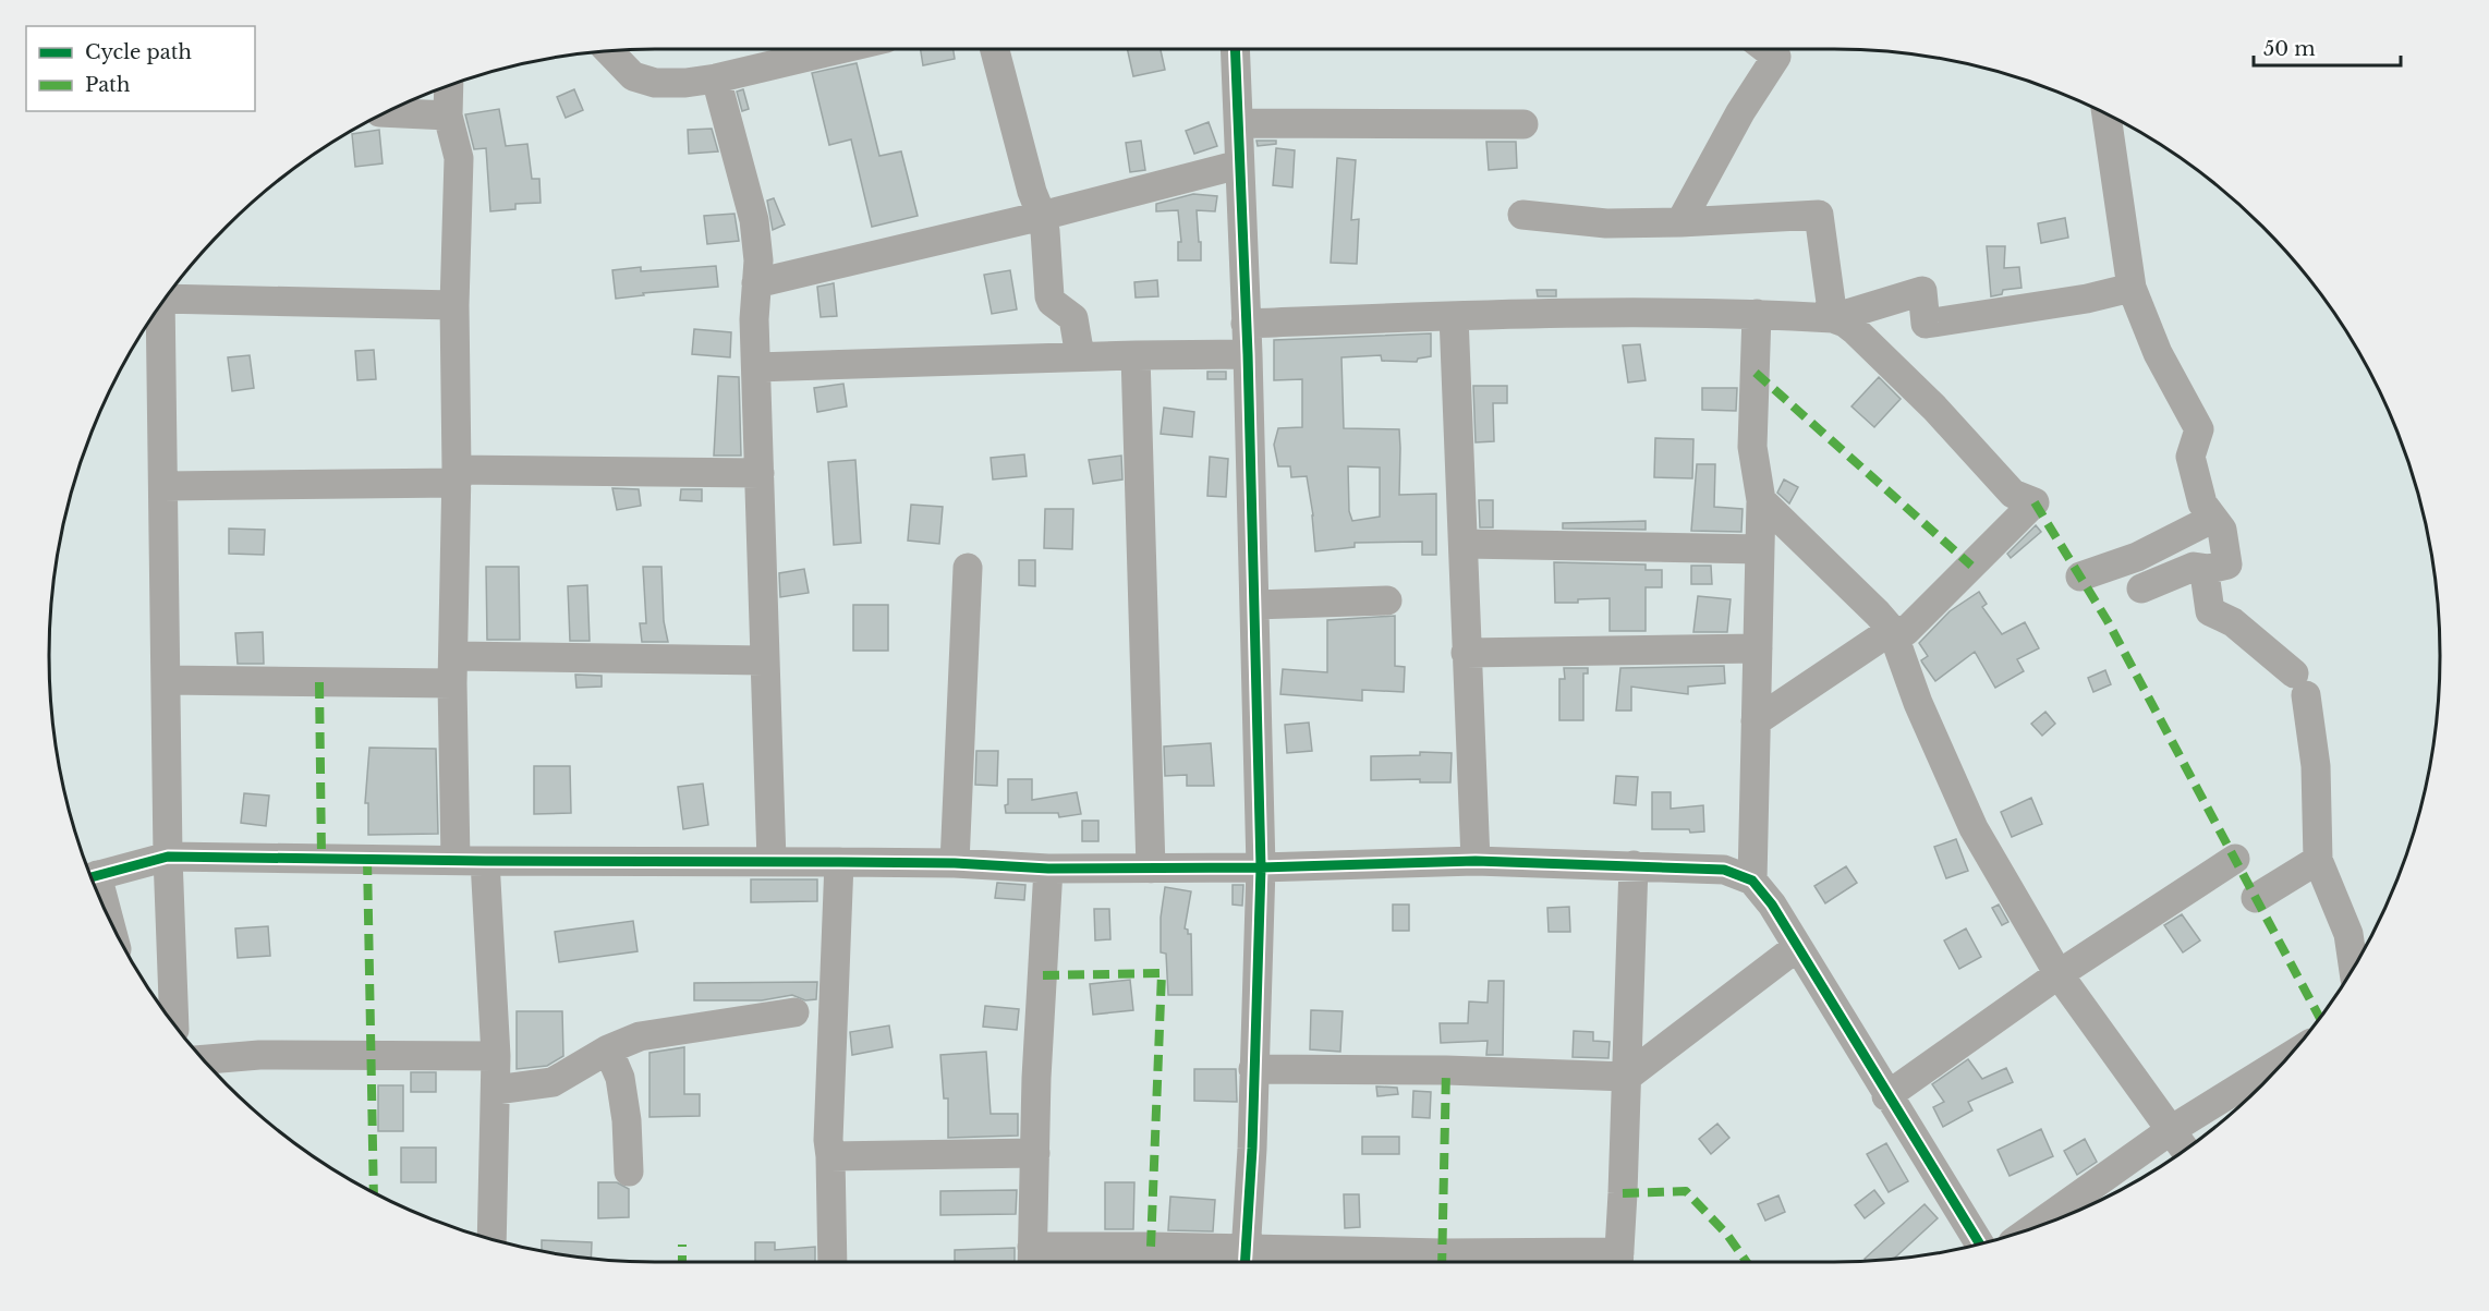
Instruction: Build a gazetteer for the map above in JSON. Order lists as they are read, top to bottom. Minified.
{"legend":["Cycle path","Path"],"scale_bar":"50 m"}
